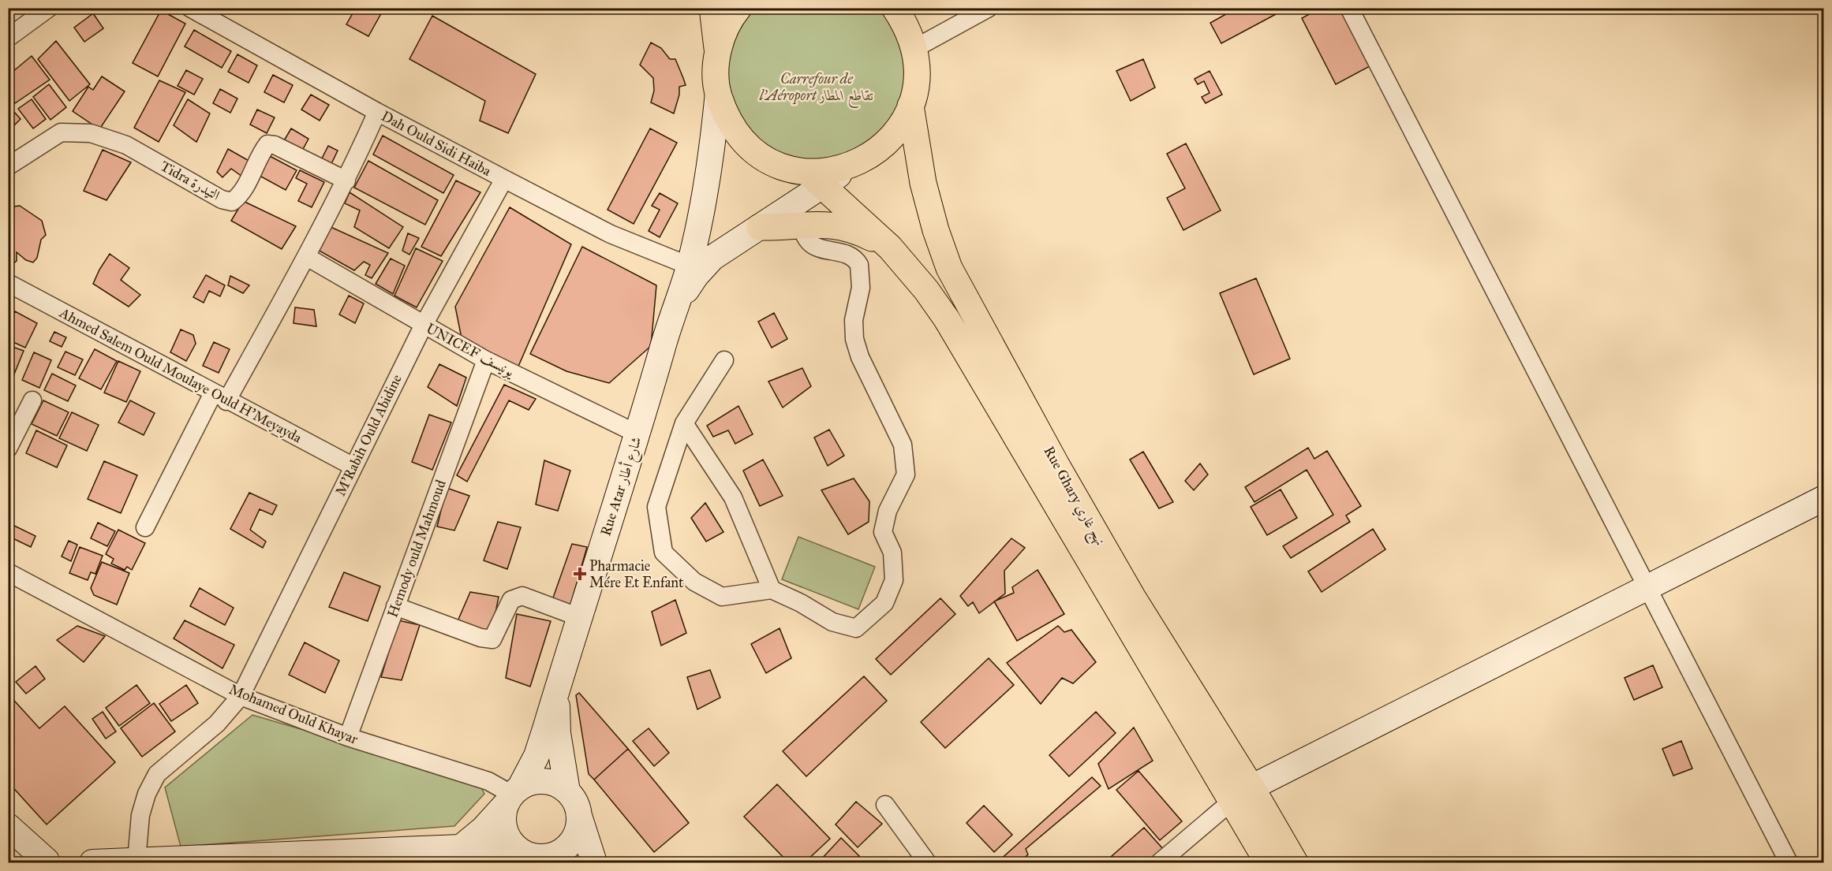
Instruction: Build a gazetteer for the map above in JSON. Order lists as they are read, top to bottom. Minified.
{"streets":{"highway":["Rue Ghary نهج غاري"],"street":["Dah Ould Sidi Haiba","Tidra التيدرة","UNICEF يونيسف","Ahmed Salem Ould Moulaye Ould H'Meyayda","M'Rabih Ould Abidine","Rue Atar شارع أطار","Hemody ould Mahmoud","Mohamed Ould Khayar"]},"crossings":[["Dah Ould Sidi Haiba","M'Rabih Ould Abidine"],["Dah Ould Sidi Haiba","Rue Atar شارع أطار"],["UNICEF يونيسف","M'Rabih Ould Abidine"],["UNICEF يونيسف","Rue Atar شارع أطار"],["UNICEF يونيسف","Hemody ould Mahmoud"],["Ahmed Salem Ould Moulaye Ould H'Meyayda","M'Rabih Ould Abidine"],["M'Rabih Ould Abidine","Mohamed Ould Khayar"],["Rue Atar شارع أطار","Rue Ghary نهج غاري"],["Rue Atar شارع أطار","Mohamed Ould Khayar"],["Hemody ould Mahmoud","Mohamed Ould Khayar"]],"parks":["Carrefour de l'Aéroport تقاطع المطار"],"places":{"health":["Pharmacie Mére Et Enfant"]}}
